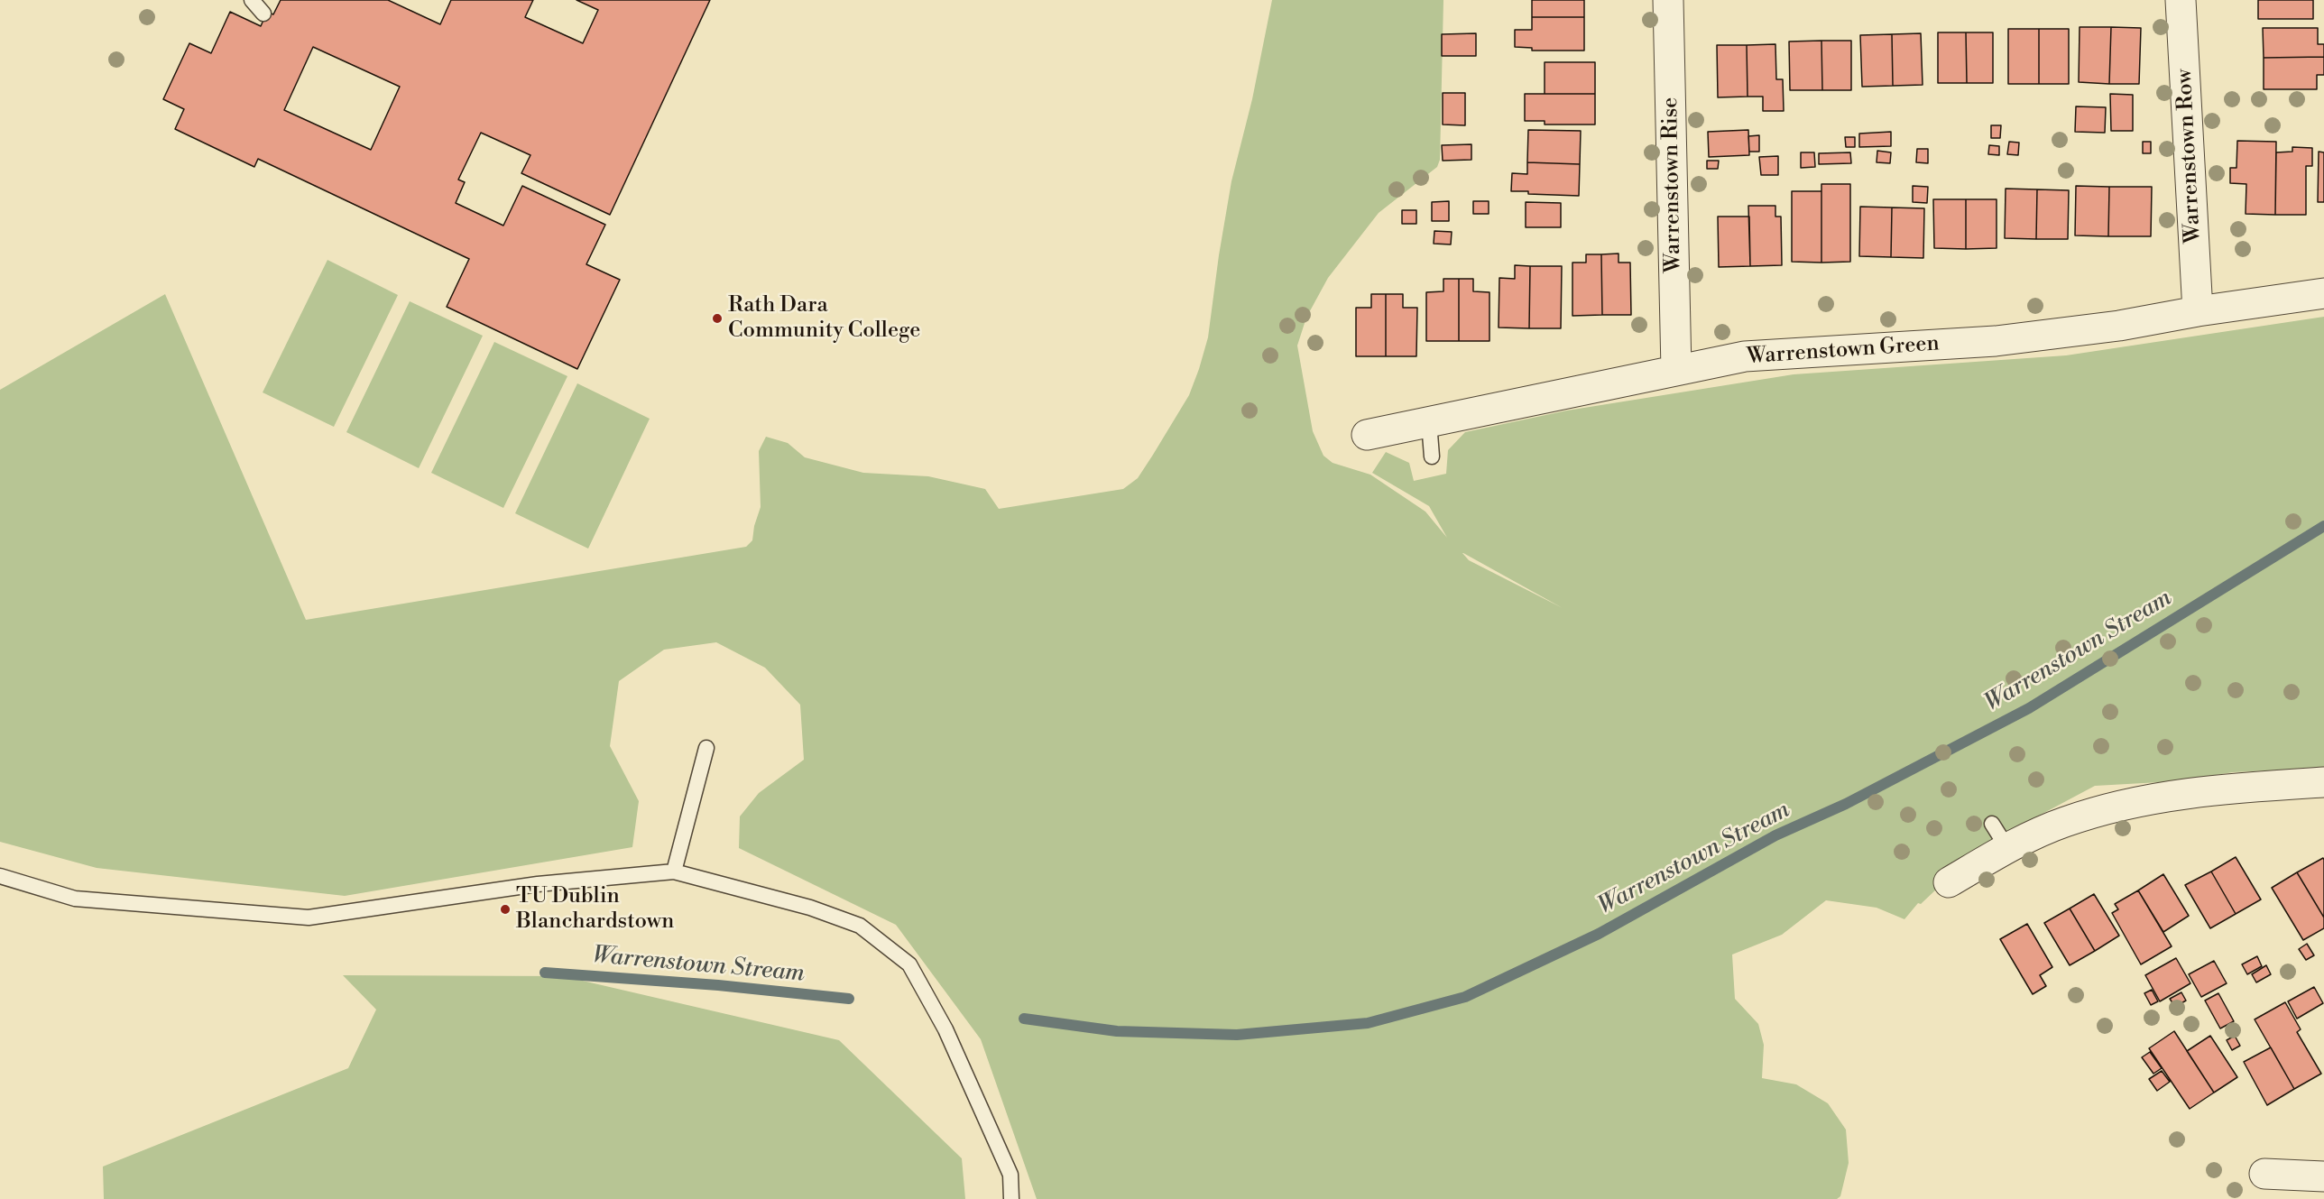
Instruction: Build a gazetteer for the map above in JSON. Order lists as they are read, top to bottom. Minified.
{"streets":{"street":["Warrenstown Row","Warrenstown Rise","Warrenstown Green"]},"crossings":[["Warrenstown Row","Warrenstown Green"],["Warrenstown Rise","Warrenstown Green"]],"water":["Warrenstown Stream"],"places":["Rath Dara Community College","TU Dublin Blanchardstown"]}
